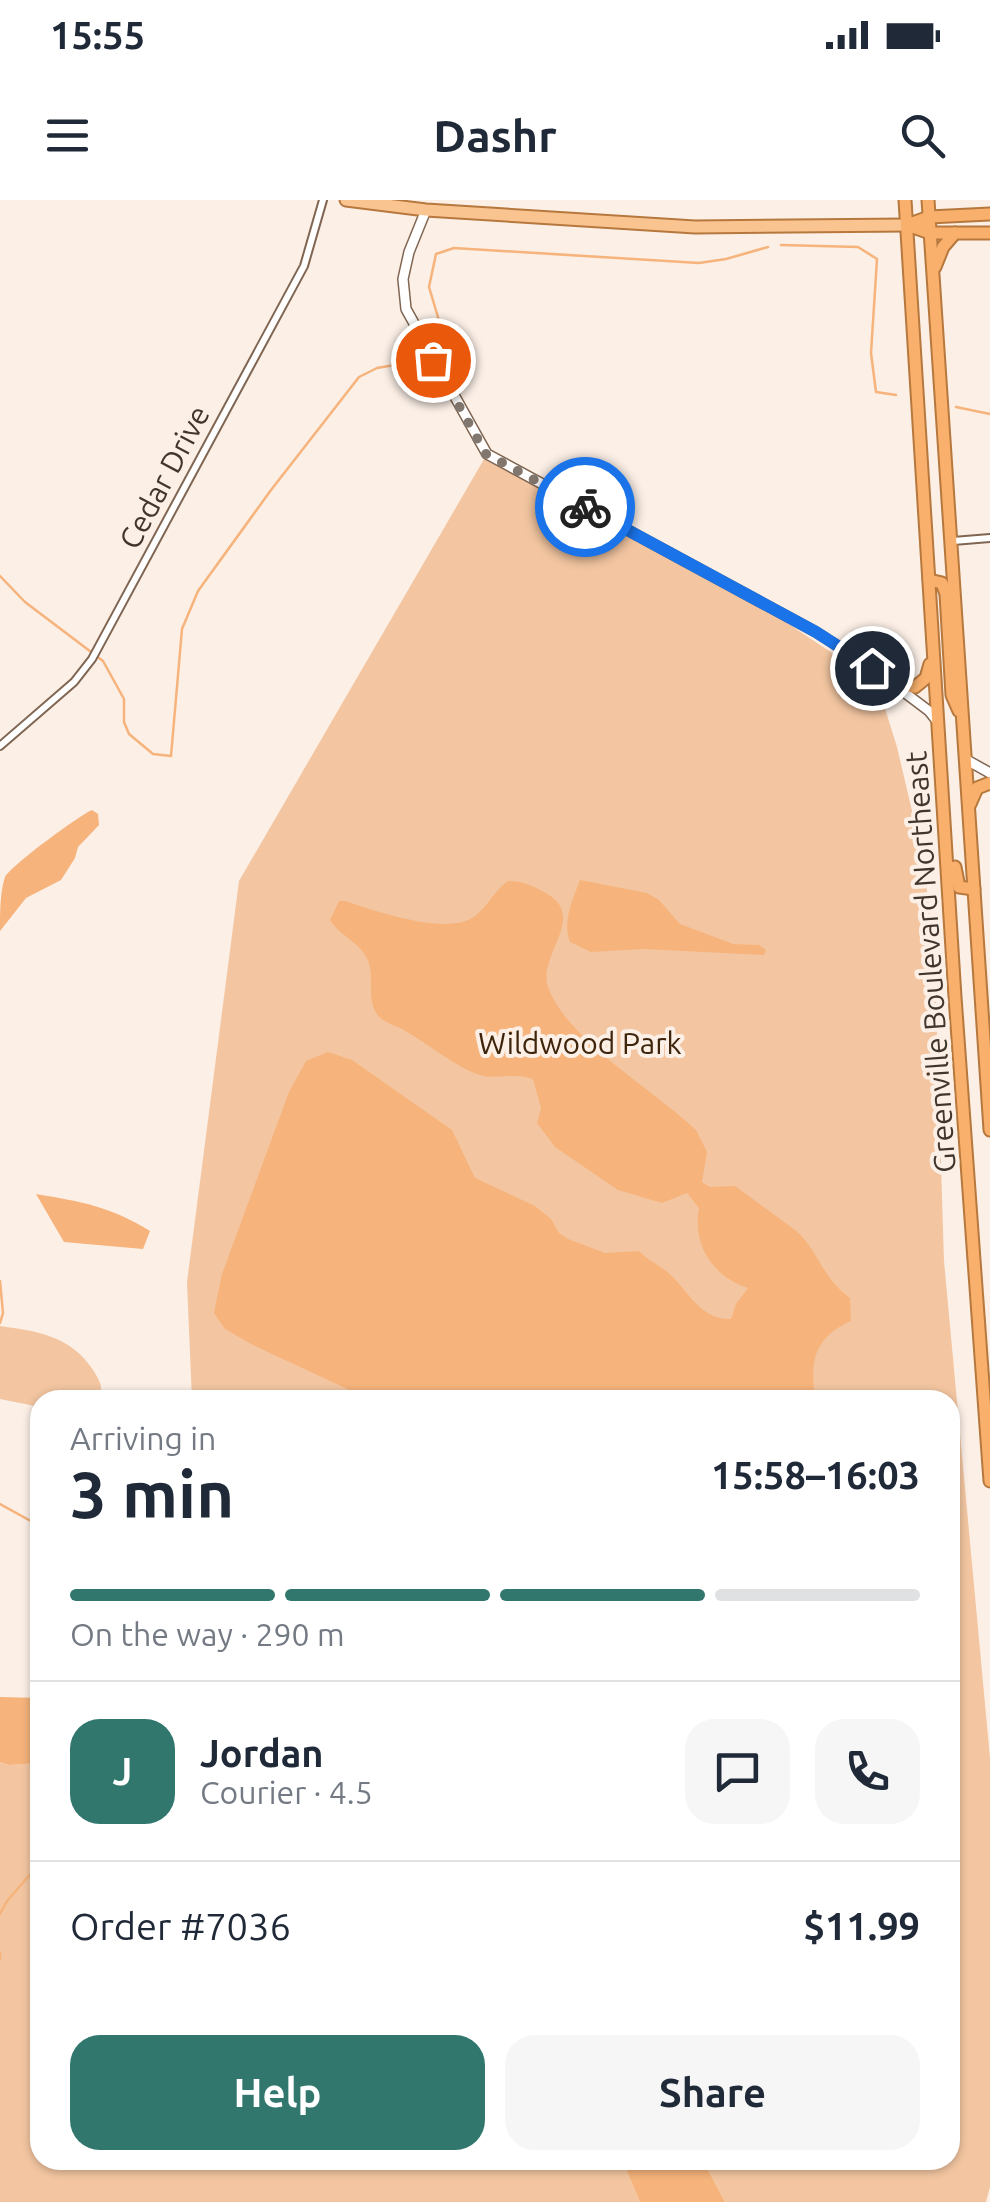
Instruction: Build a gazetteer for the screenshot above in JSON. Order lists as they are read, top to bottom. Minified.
{"streets":{"highway":["Greenville Boulevard Northeast"],"street":["Cedar Drive"]},"parks":["Wildwood Park"],"page":{"status":"15:55","header":"Dashr","heading":["3 min","Arriving in","15:58–16:03"],"panel":["Jordan","Courier · 4.5","Order #7036","$11.99"],"bar":"On the way · 290 m","round":"J","buttons":["Help","Share"]}}
